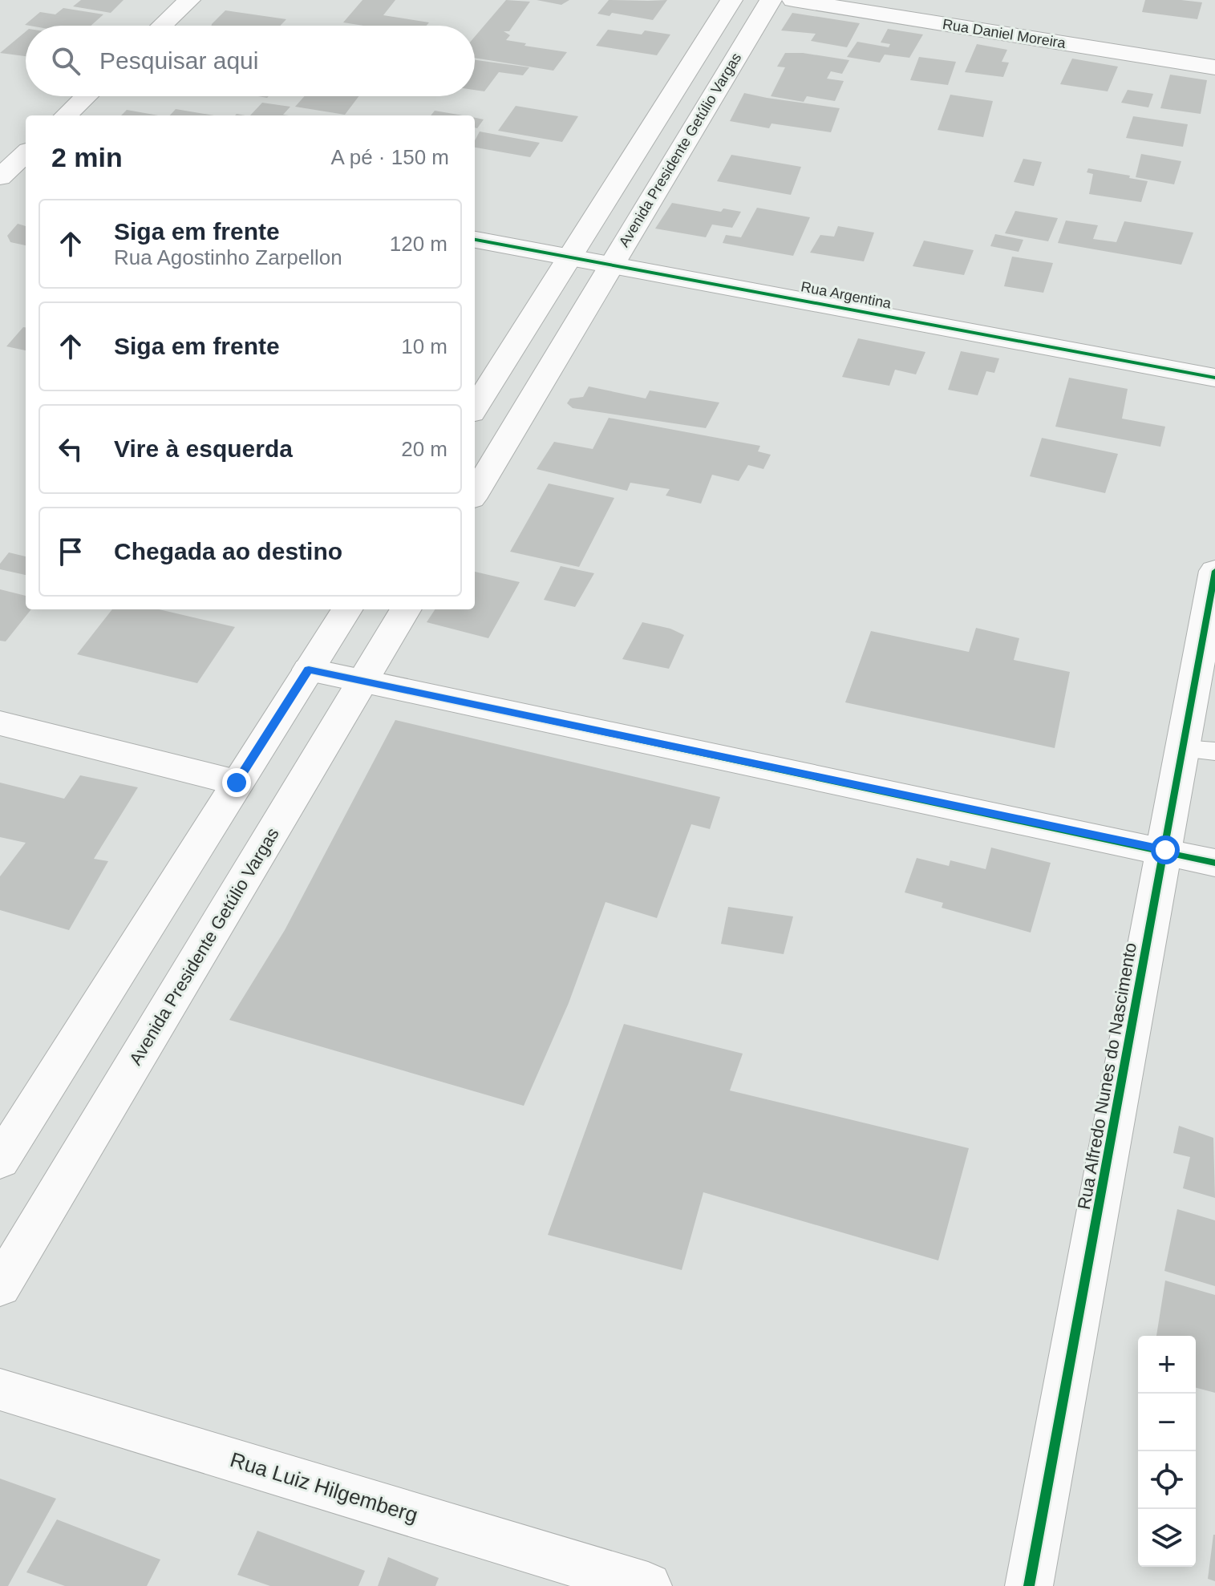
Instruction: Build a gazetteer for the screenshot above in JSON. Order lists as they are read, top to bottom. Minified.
{"streets":{"street":["Rua Daniel Moreira","Avenida Presidente Getúlio Vargas","Rua Argentina","Rua Alfredo Nunes do Nascimento","Rua Luiz Hilgemberg"]},"crossings":[["Avenida Presidente Getúlio Vargas","Rua Argentina"]],"page":{"search":"Pesquisar aqui","heading":["2 min","A pé · 150 m"],"list":[["Siga em frente","Rua Agostinho Zarpellon","120 m"],["Siga em frente","10 m"],["Vire à esquerda","20 m"],"Chegada ao destino"],"map_buttons":["+","−"]}}
